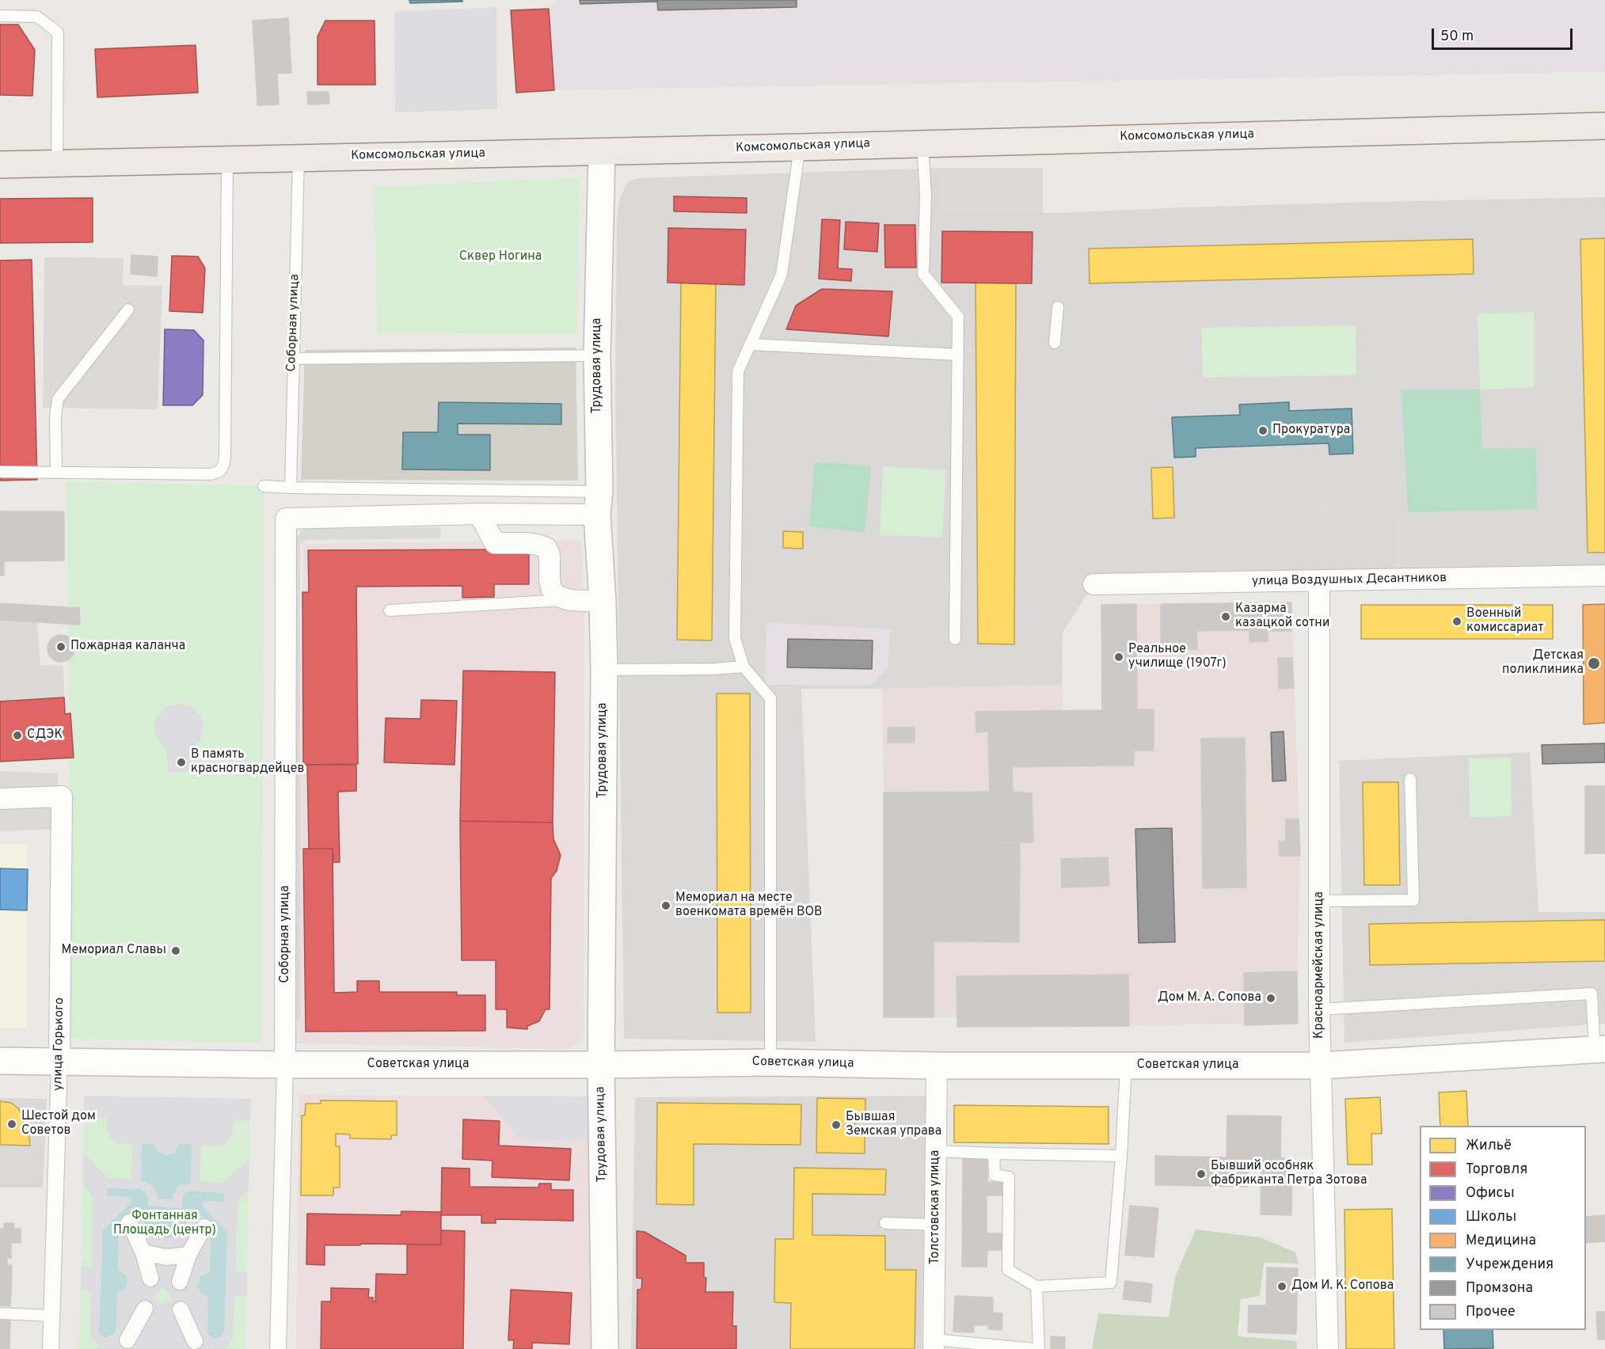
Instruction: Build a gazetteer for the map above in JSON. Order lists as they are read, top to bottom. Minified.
{"streets":{"main road":["Комсомольская улица"],"street":["Соборная улица","Трудовая улица","улица Воздушных Десантников","Красноармейская улица","улица Горького","Советская улица","Толстовская улица"]},"crossings":[["Комсомольская улица","Соборная улица"],["Комсомольская улица","Трудовая улица"],["Соборная улица","Советская улица"],["Трудовая улица","Советская улица"],["улица Воздушных Десантников","Красноармейская улица"],["Красноармейская улица","Советская улица"],["улица Горького","Советская улица"],["Советская улица","Толстовская улица"]],"parks":["Сквер Ногина","Фонтанная Площадь (центр)"],"places":["Прокуратура","Казарма казацкой сотни","Военный комиссариат","Пожарная каланча","Реальное училище (1907г)","Детская поликлиника","СДЭК","В память красногвардейцев","Мемориал на месте военкомата времён ВОВ","Мемориал Славы","Дом М. А. Сопова","Шестой дом Советов","Бывшая Земская управа","Бывший особняк фабриканта Петра Зотова","Дом И. К. Сопова"],"legend":["Жильё","Торговля","Офисы","Школы","Медицина","Учреждения","Промзона","Прочее"],"scale_bar":"50 m"}
